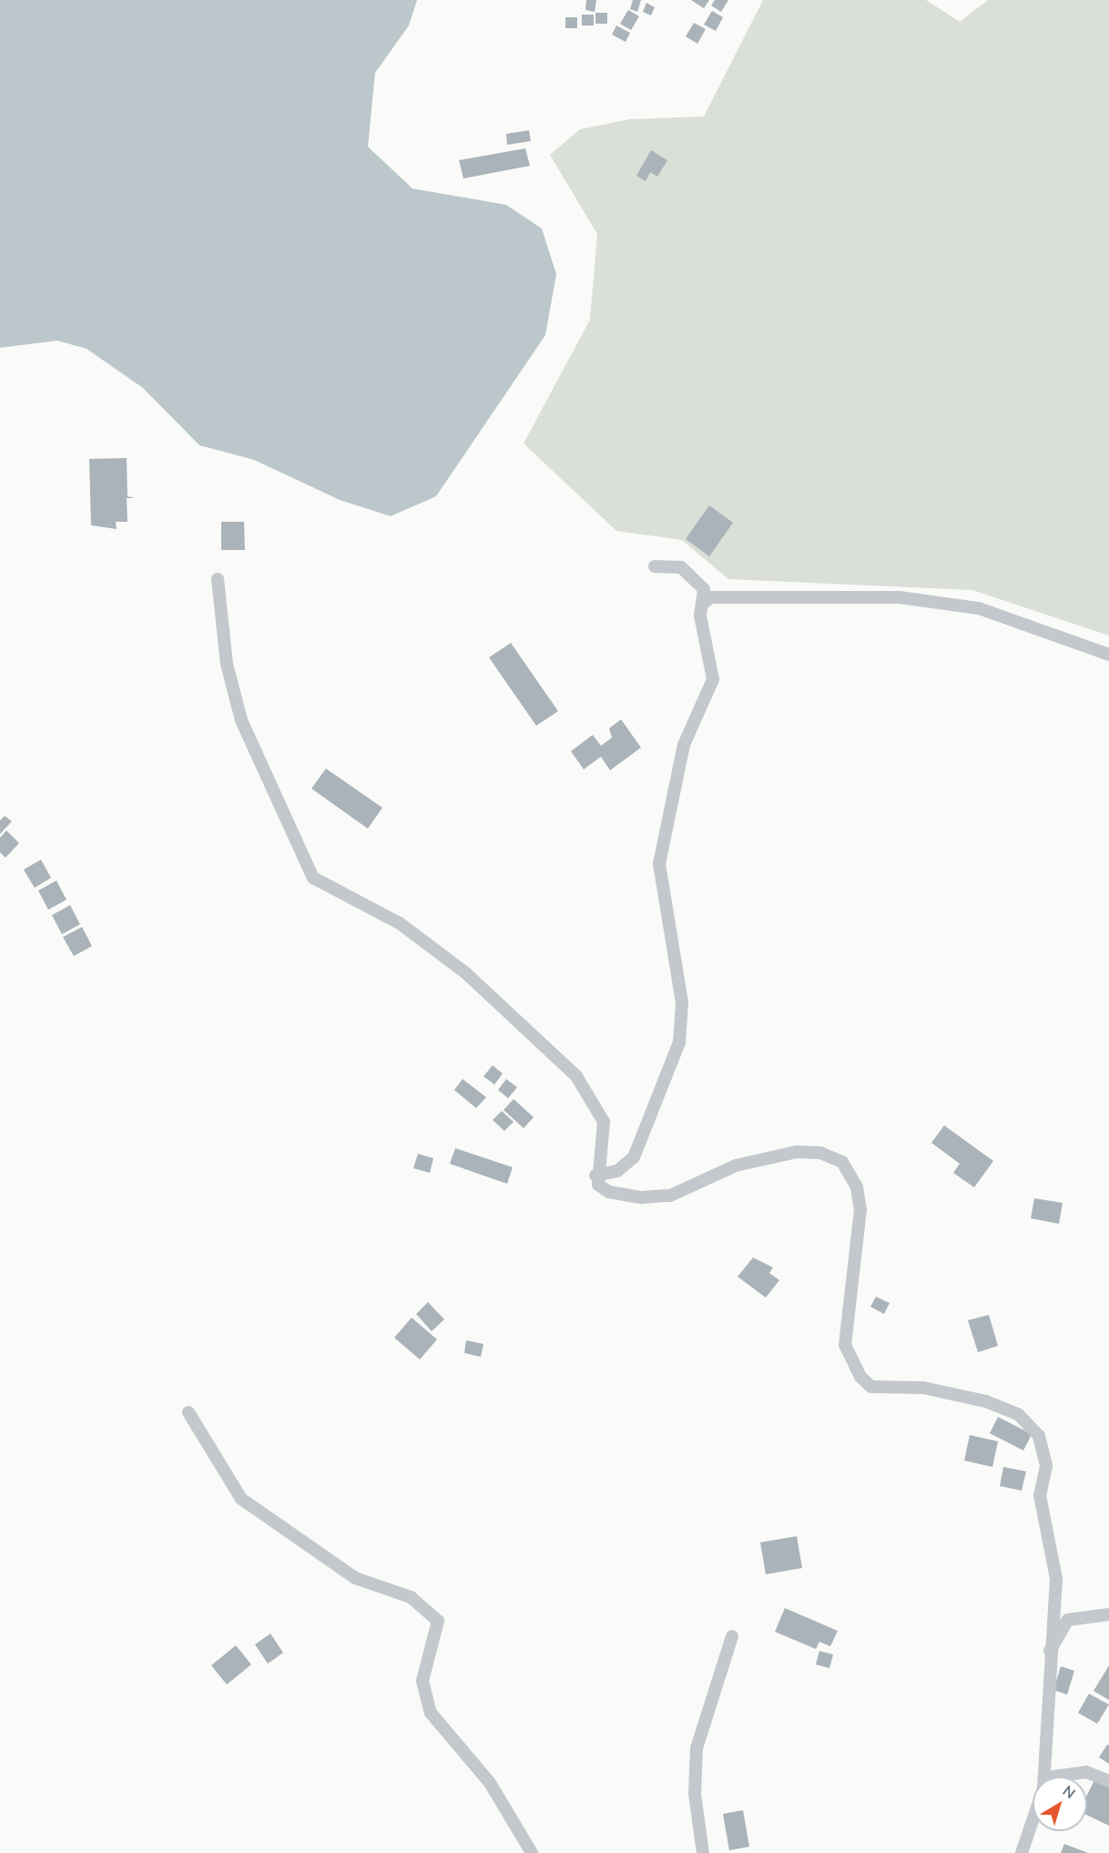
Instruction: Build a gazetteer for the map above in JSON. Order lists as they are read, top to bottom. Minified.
{"north":"top right"}
